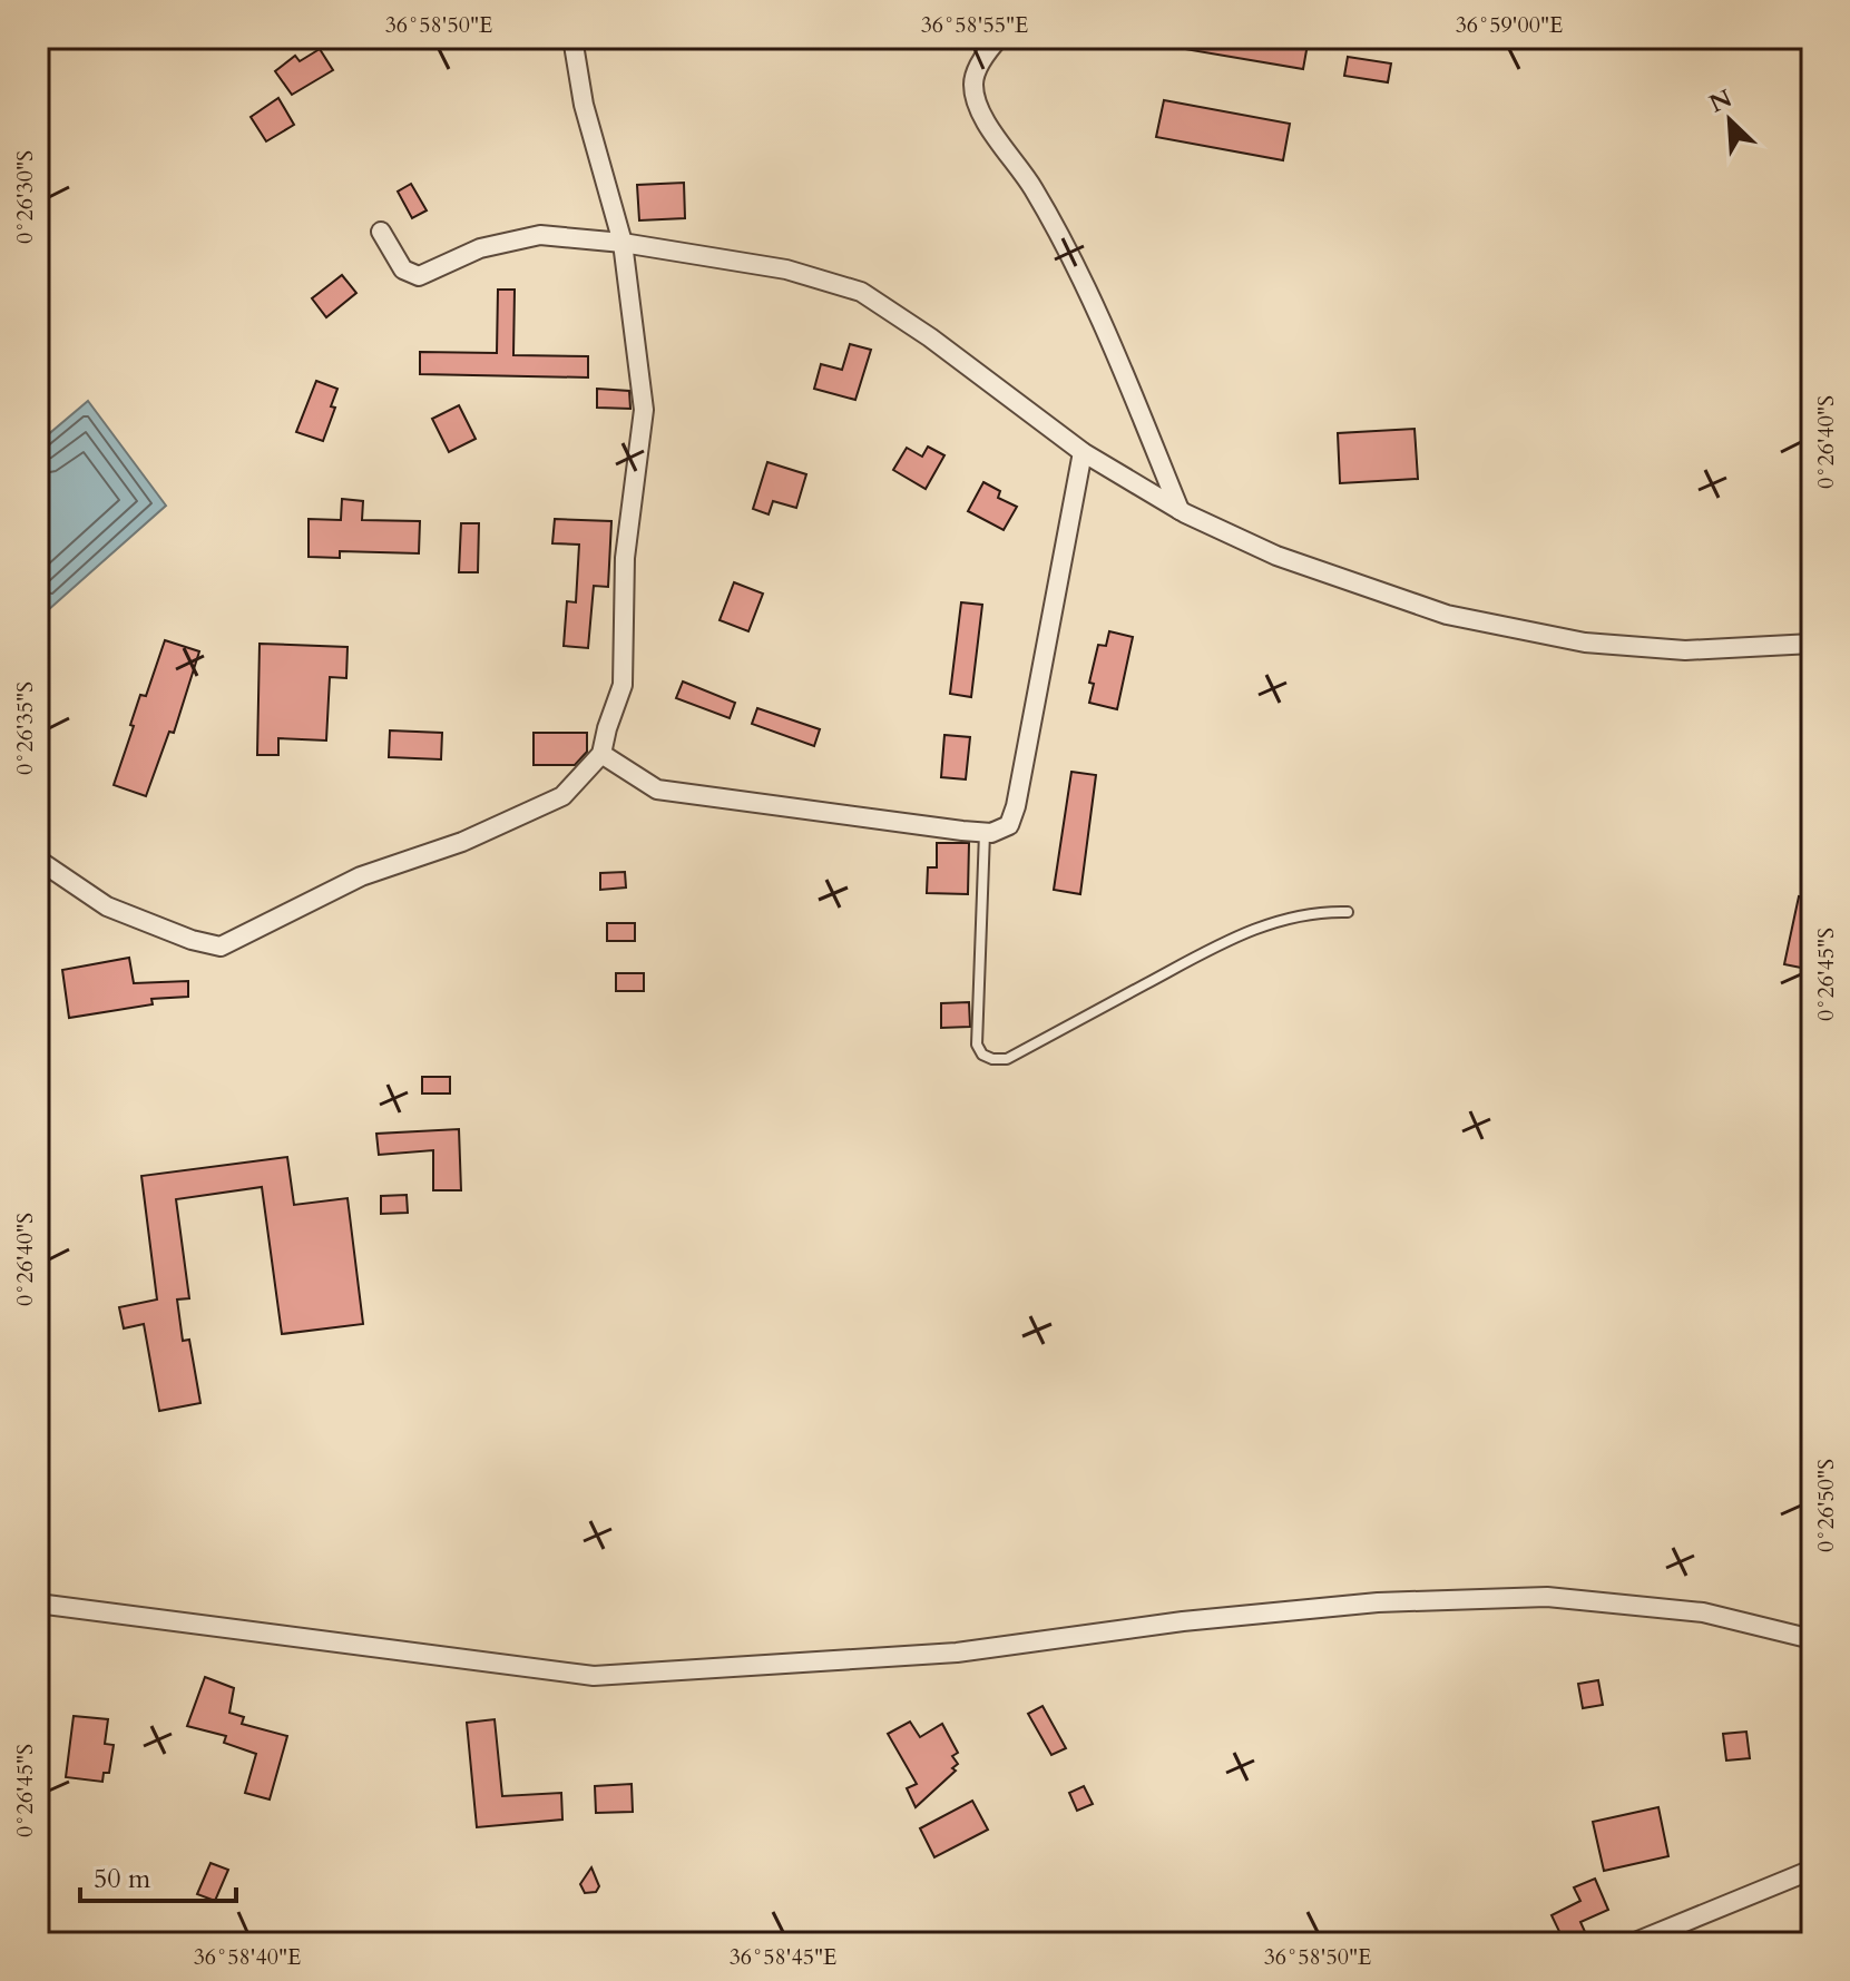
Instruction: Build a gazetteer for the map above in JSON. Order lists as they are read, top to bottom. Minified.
{"scale_bar":"50 m","north":"top left","coordinates":["36°58'50\"E","36°58'55\"E","36°59'00\"E","0°26'30\"S","0°26'40\"S","0°26'35\"S","0°26'45\"S","0°26'50\"S","36°58'40\"E","36°58'45\"E"]}
